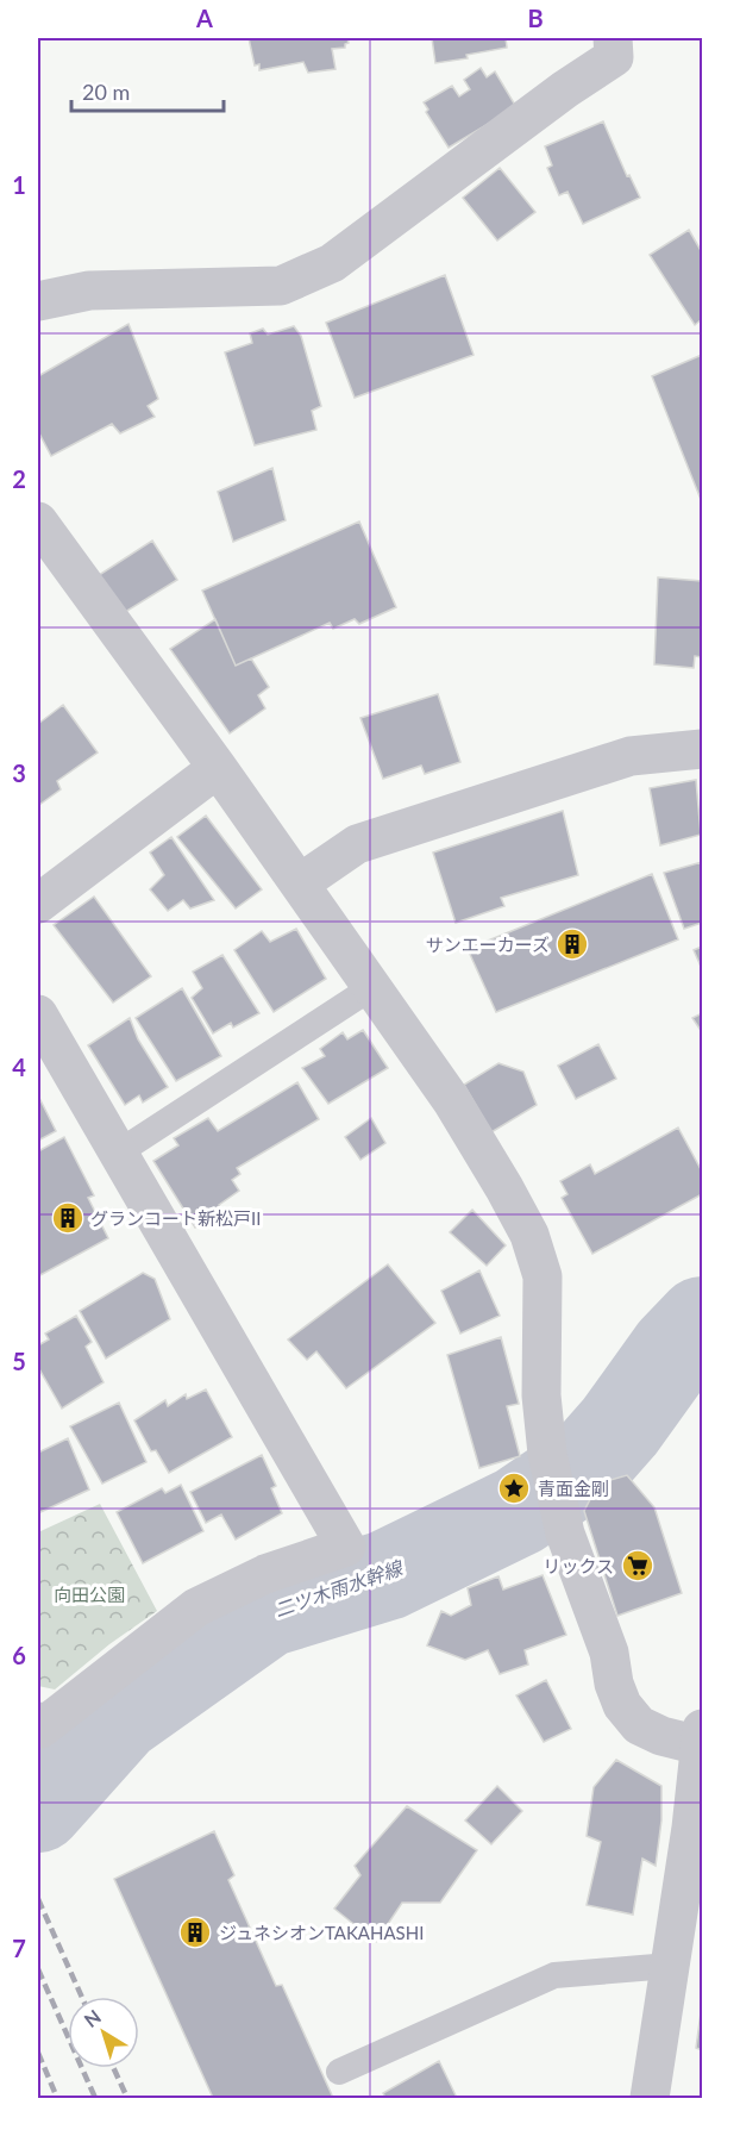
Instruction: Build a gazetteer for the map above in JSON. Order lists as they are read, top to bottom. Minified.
{"water":["二ツ木雨水幹線"],"parks":["向田公園"],"places":{"building":["サンエーカーズ","グランコート新松戸II","ジュネシオンTAKAHASHI"],"place":["青面金剛"],"supermarket":["リックス"]},"scale_bar":"20 m","north":"top left","grid":{"columns":["A","B"],"rows":["1","2","3","4","5","6","7"]}}
